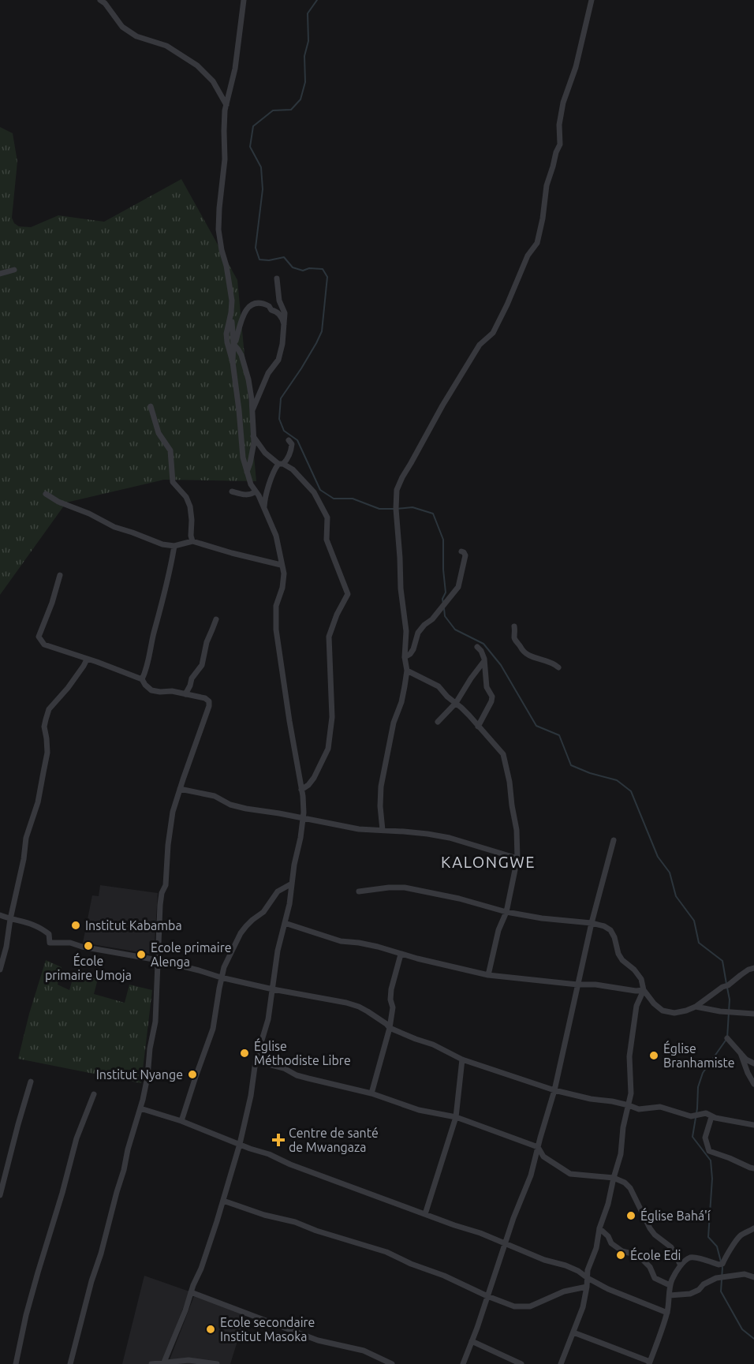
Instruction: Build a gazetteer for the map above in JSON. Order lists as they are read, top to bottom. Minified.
{"districts":["KALONGWE"],"places":{"other":["Institut Kabamba","École primaire Umoja","Ecole primaire Alenga","Église Méthodiste Libre","Église Branhamiste","Institut Nyange","Église Bahá'í","École Edi","Ecole secondaire Institut Masoka"],"health":["Centre de santé de Mwangaza"]}}
